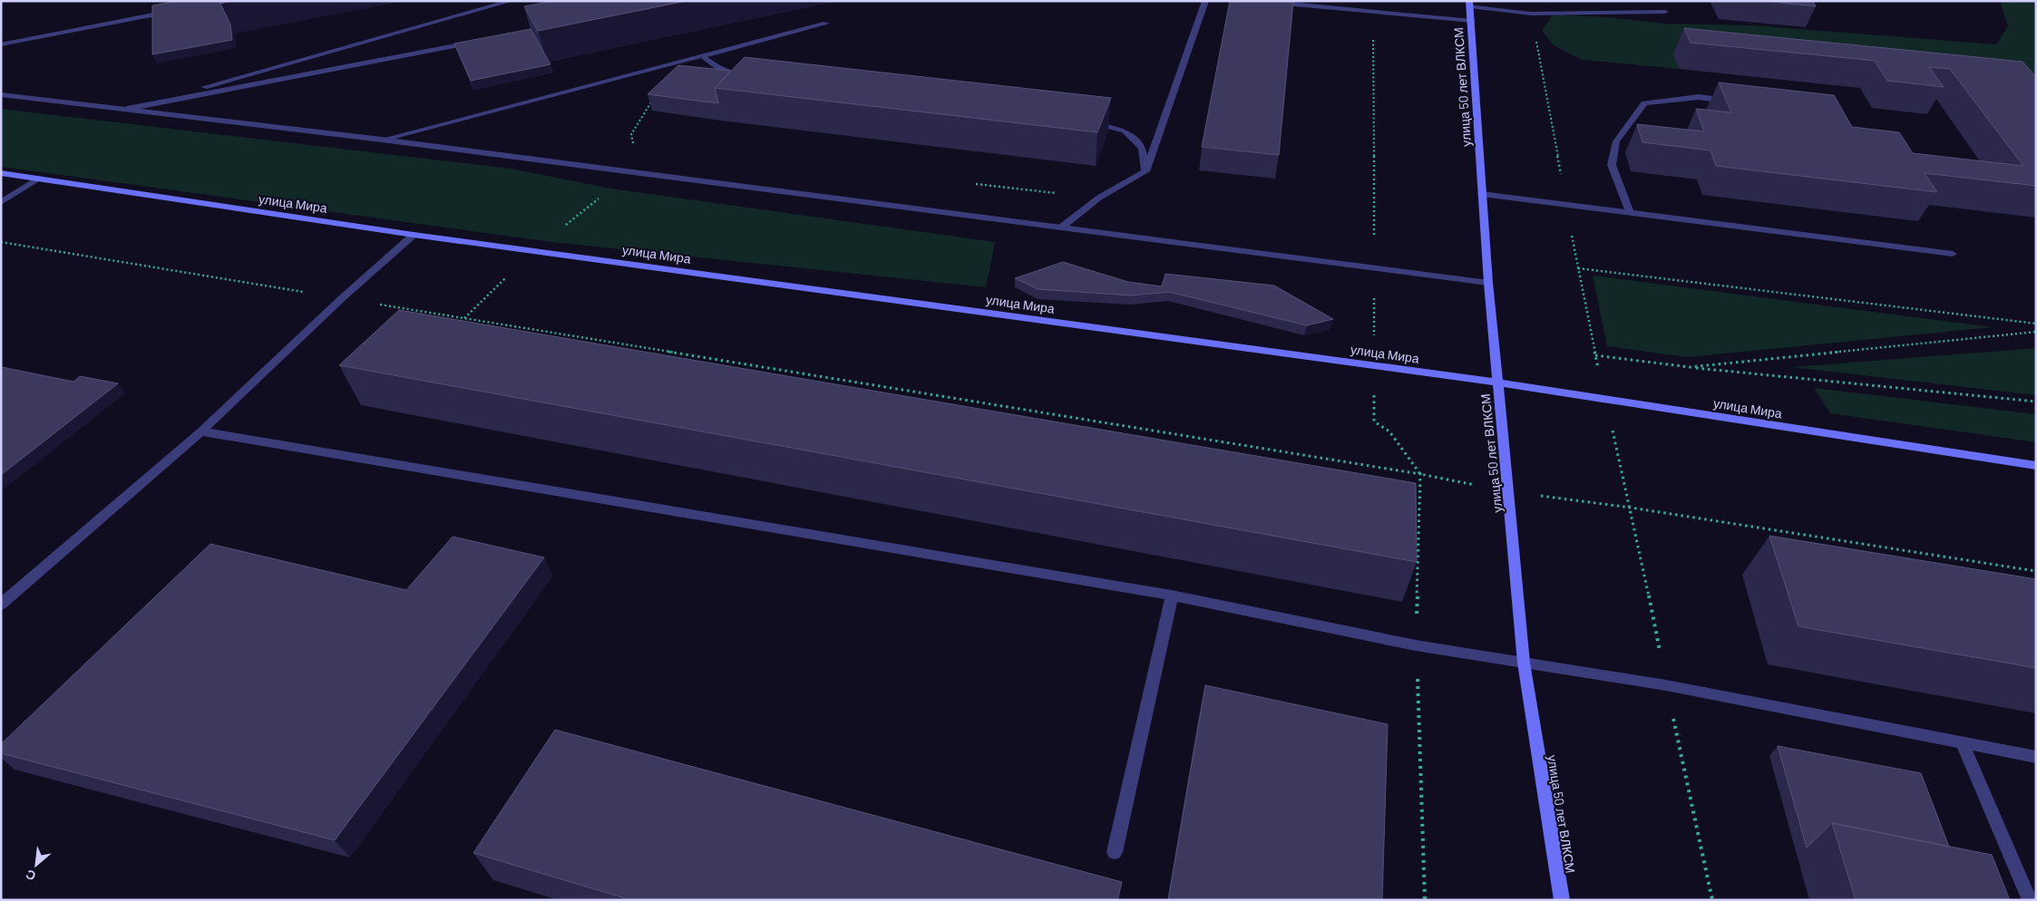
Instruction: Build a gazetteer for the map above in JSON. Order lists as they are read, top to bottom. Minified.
{"streets":{"street":["улица 50 лет ВЛКСМ","улица Мира"]},"crossings":[["улица 50 лет ВЛКСМ","улица Мира"]],"north":"bottom left"}
